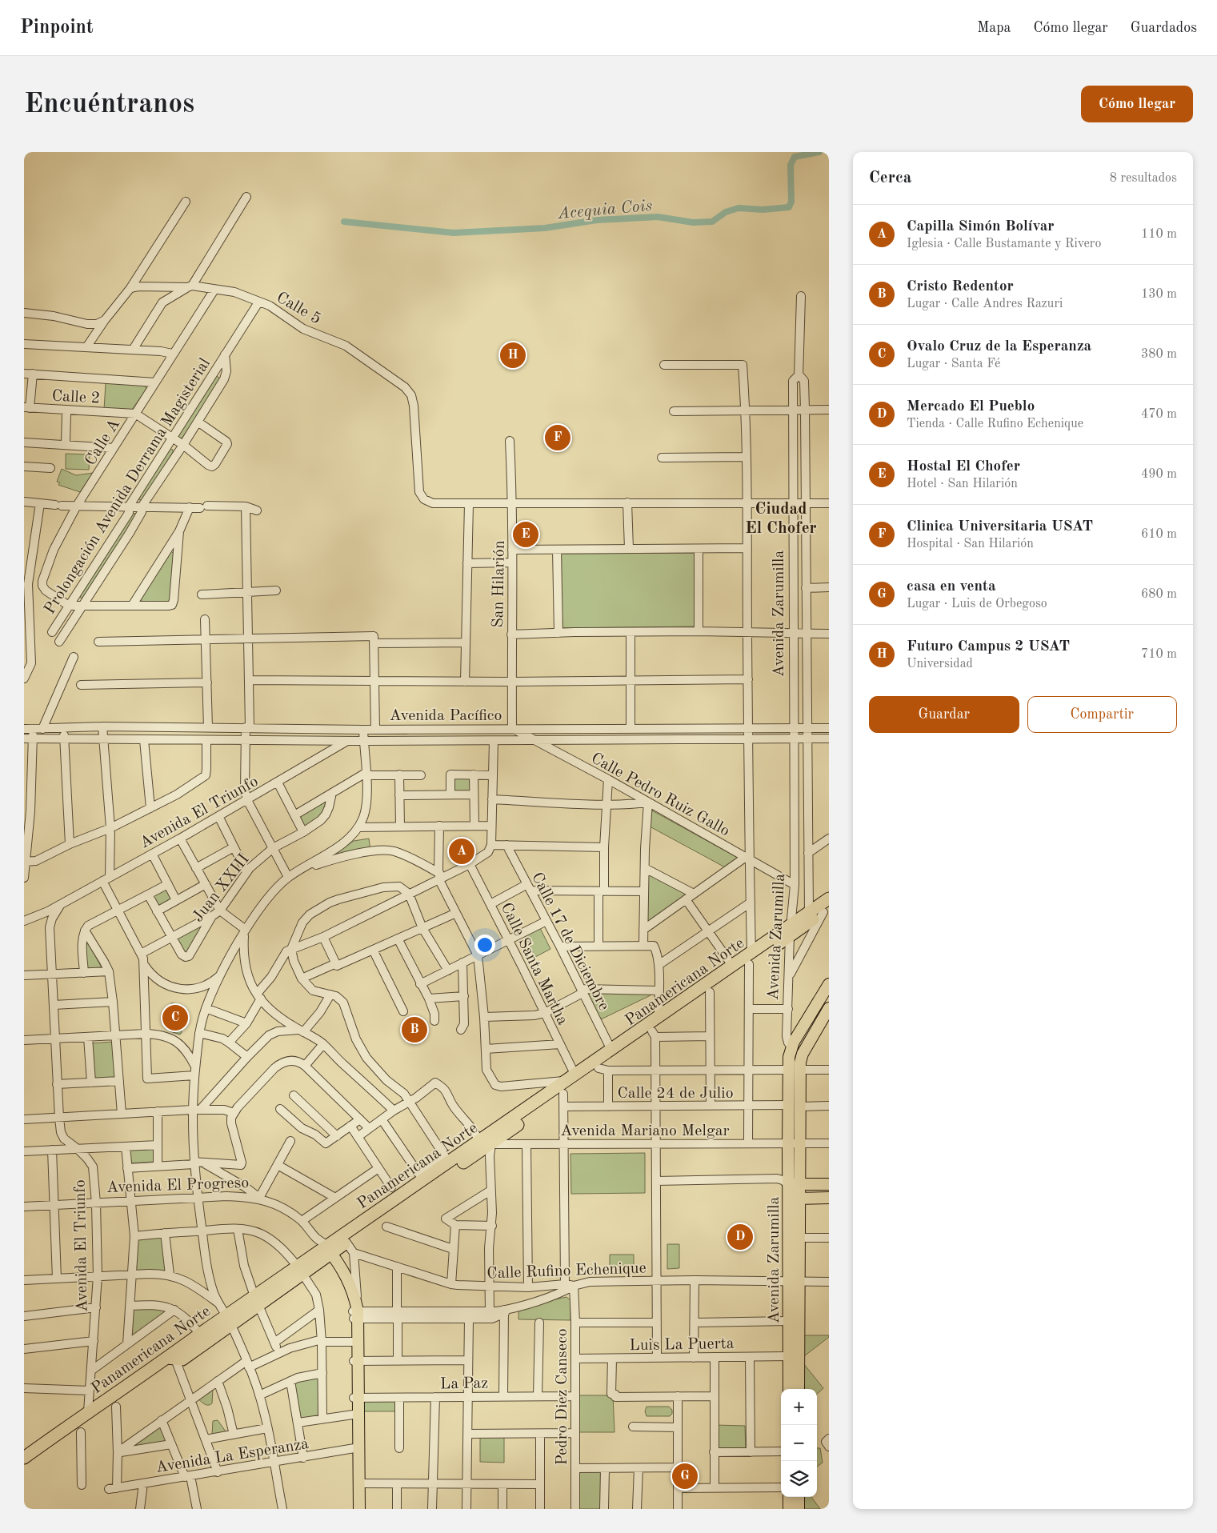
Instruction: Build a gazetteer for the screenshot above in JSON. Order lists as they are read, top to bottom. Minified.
{"streets":{"highway":["Panamericana Norte"],"main road":["Avenida Zarumilla","Avenida El Progreso"],"street":["Calle 5","Calle 2","Calle A","Prolongación Avenida Derrama Magisterial","San Hilarión","Avenida Pacífico","Calle Pedro Ruiz Gallo","Avenida El Triunfo","Juan XXIII","Calle 17 de Diciembre","Calle Santa Martha","Calle 24 de Julio","Avenida Mariano Melgar","Calle Rufino Echenique","Luis La Puerta","La Paz","Pedro Diez Canseco","Avenida La Esperanza"]},"crossings":[["Calle 5","Calle A"],["Calle 5","Prolongación Avenida Derrama Magisterial"],["Calle 5","San Hilarión"],["Calle 5","Avenida Zarumilla"],["Calle 2","Calle A"],["Calle A","Prolongación Avenida Derrama Magisterial"],["San Hilarión","Avenida Pacífico"],["San Hilarión","Calle Pedro Ruiz Gallo"],["Avenida Zarumilla","Avenida Pacífico"],["Avenida Zarumilla","Calle Pedro Ruiz Gallo"],["Avenida Zarumilla","Panamericana Norte"],["Avenida Zarumilla","Calle 24 de Julio"],["Avenida Zarumilla","Avenida Mariano Melgar"],["Avenida Zarumilla","Calle Rufino Echenique"],["Avenida Zarumilla","Luis La Puerta"],["Avenida Pacífico","Calle Pedro Ruiz Gallo"],["Avenida Pacífico","Avenida El Triunfo"],["Avenida El Triunfo","Panamericana Norte"],["Avenida El Triunfo","Avenida El Progreso"],["Calle 17 de Diciembre","Panamericana Norte"],["Calle Santa Martha","Panamericana Norte"],["Panamericana Norte","Avenida Mariano Melgar"],["Panamericana Norte","Avenida El Progreso"],["Avenida El Progreso","Calle Rufino Echenique"],["Avenida El Progreso","La Paz"],["Avenida El Progreso","Avenida La Esperanza"],["Calle Rufino Echenique","Pedro Diez Canseco"],["Luis La Puerta","Pedro Diez Canseco"],["La Paz","Pedro Diez Canseco"]],"districts":["Ciudad El Chofer"],"water":["Acequia Cois"],"page":{"header":"Pinpoint","nav":["Mapa","Cómo llegar","Guardados"],"buttons":["Cómo llegar",["Guardar","Compartir"]],"title":"Encuéntranos","heading":["Cerca","8 resultados"],"list":[{"mark":"A","name":"Capilla Simón Bolívar","note":"Iglesia · Calle Bustamante y Rivero","value":"110 m"},{"mark":"B","name":"Cristo Redentor","note":"Lugar · Calle Andres Razuri","value":"130 m"},{"mark":"C","name":"Ovalo Cruz de la Esperanza","note":"Lugar · Santa Fé","value":"380 m"},{"mark":"D","name":"Mercado El Pueblo","note":"Tienda · Calle Rufino Echenique","value":"470 m"},{"mark":"E","name":"Hostal El Chofer","note":"Hotel · San Hilarión","value":"490 m"},{"mark":"F","name":"Clinica Universitaria USAT","note":"Hospital · San Hilarión","value":"610 m"},{"mark":"G","name":"casa en venta","note":"Lugar · Luis de Orbegoso","value":"680 m"},{"mark":"H","name":"Futuro Campus 2 USAT","note":"Universidad","value":"710 m"}],"pins":["H","F","E","A","C","B","D","G"],"map_buttons":["+","−"]}}
